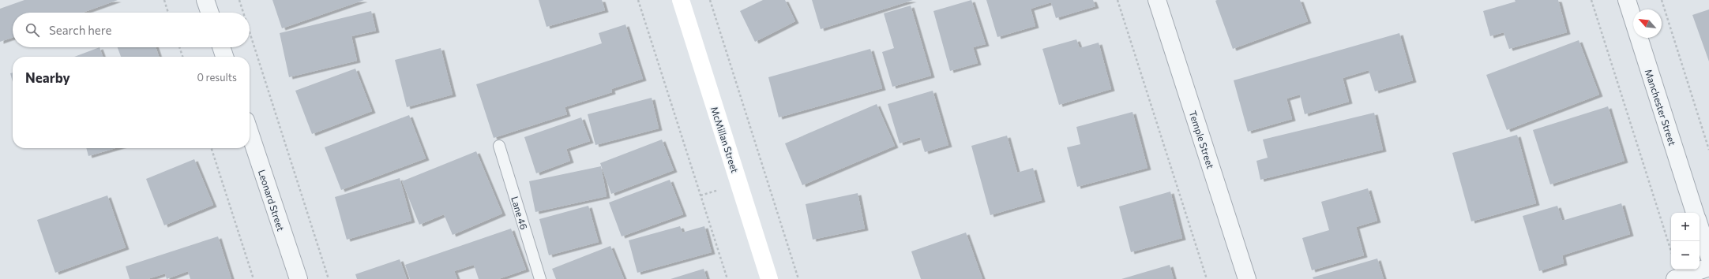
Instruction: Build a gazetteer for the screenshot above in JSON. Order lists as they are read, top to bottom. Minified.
{"streets":{"main road":["McMillan Street"],"street":["Manchester Street","Temple Street","Leonard Street"],"lane":["Lane 46"]},"north":"top left","page":{"search":"Search here","heading":["Nearby","0 results"],"map_buttons":["+","−"]}}
